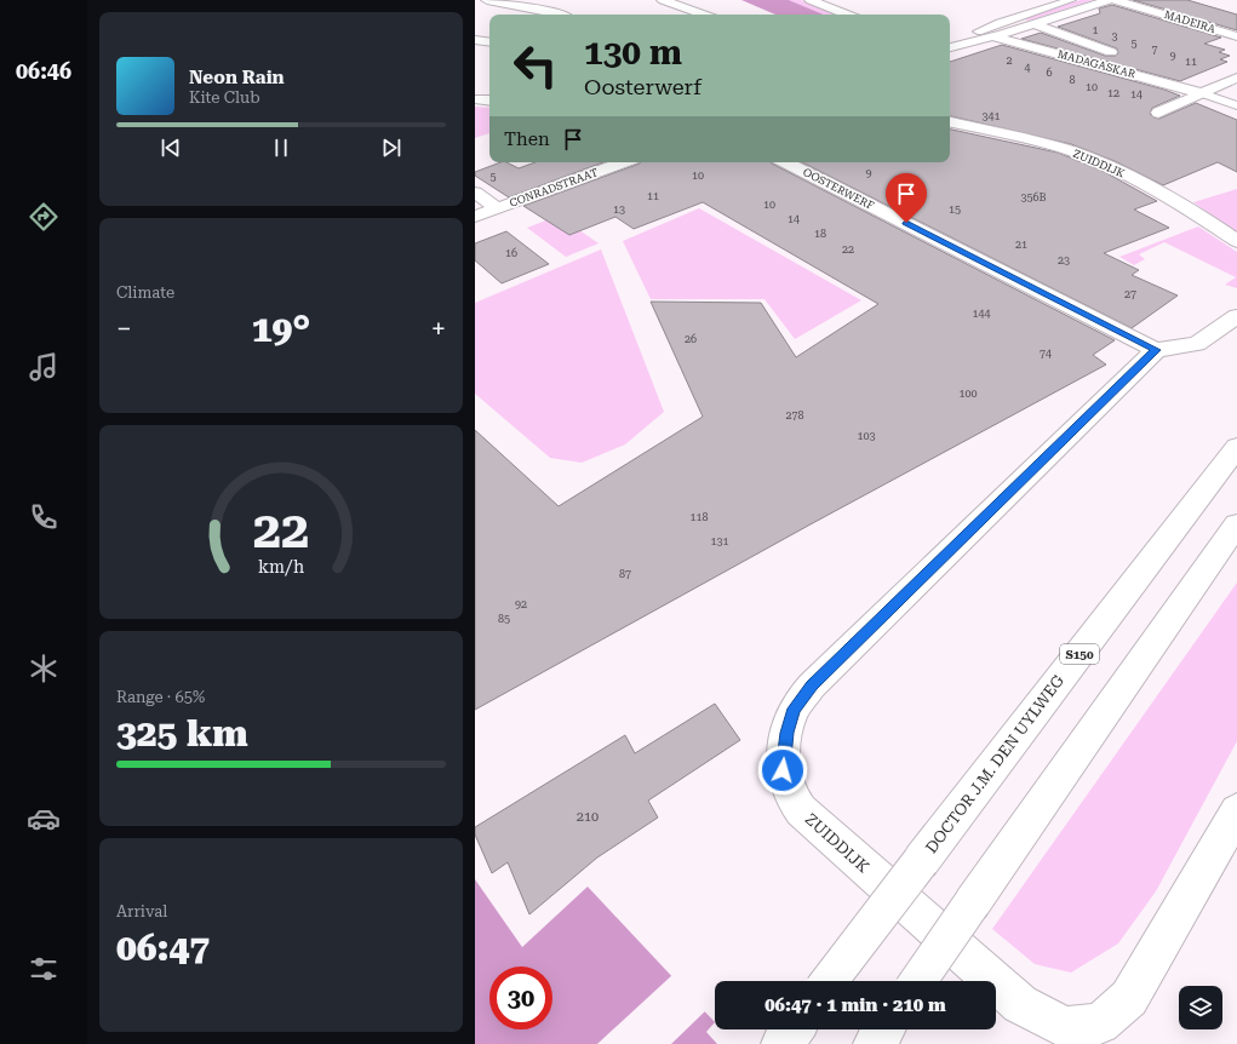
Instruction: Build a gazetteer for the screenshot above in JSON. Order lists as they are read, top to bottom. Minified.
{"streets":{"street":["MADEIRA","MADAGASKAR","ZUIDDIJK","CONRADSTRAAT","OOSTERWERF","S150","DOCTOR J.M. DEN UYLWEG"]},"crossings":[["ZUIDDIJK","OOSTERWERF"]],"house_numbers":["1","3","5","7","9","2","11","4","6","8","10","12","14","341","9","10","5","11","356B","10","13","15","14","18","21","22","16","23","27","144","26","74","100","278","103","118","131","87","92","85","210"],"page":{"tabs":"06:46","turn":["130 m","Oosterwerf"],"song":["Neon Rain","Kite Club"],"then":"Then","tile":["Climate",["Range · 65%","325 km"],["Arrival","06:47"]],"heat":["−","19°","+"],"limit":"30","trip":"06:47 · 1 min · 210 m","gauge":["22","km/h"]}}
